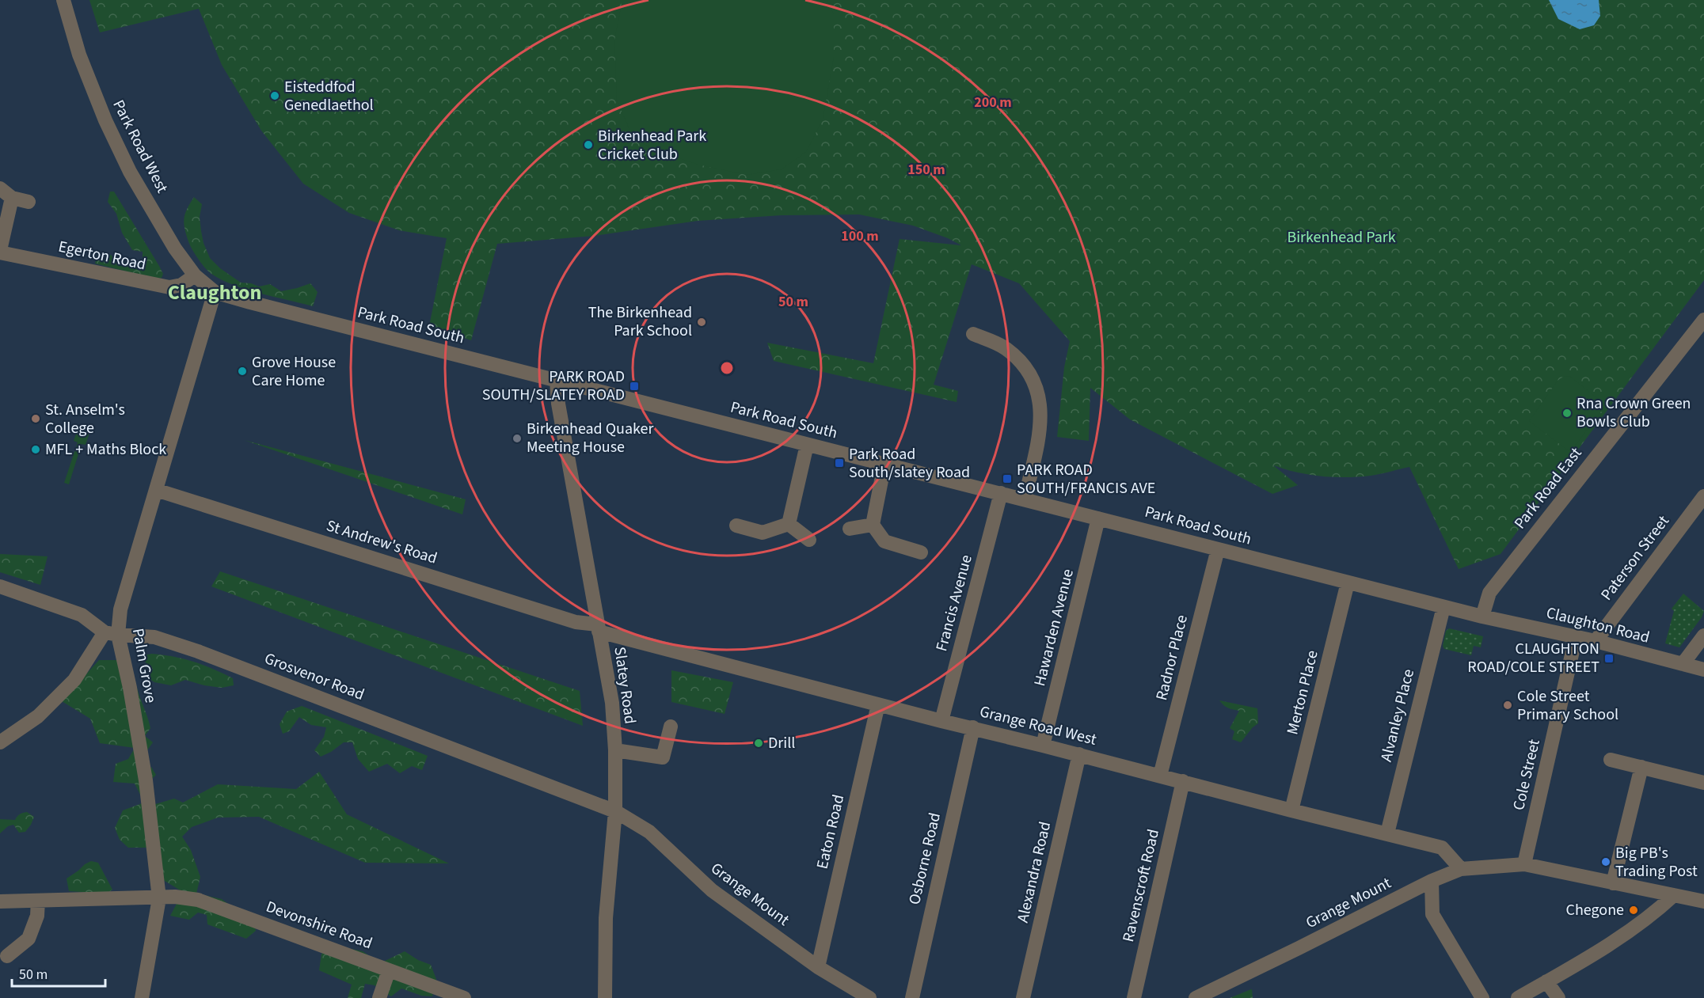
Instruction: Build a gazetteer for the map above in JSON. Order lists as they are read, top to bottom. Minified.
{"streets":{"street":["Park Road West","Egerton Road","Park Road South","Park Road East","St Andrew's Road","Paterson Street","Francis Avenue","Claughton Road","Hawarden Avenue","Radnor Place","Palm Grove","Grosvenor Road","Slatey Road","Merton Place","Alvanley Place","Grange Road West","Cole Street","Eaton Road","Osborne Road","Alexandra Road","Ravenscroft Road","Grange Mount","Devonshire Road"]},"crossings":[["Park Road West","Egerton Road"],["Park Road West","Park Road South"],["Park Road West","Palm Grove"],["Park Road South","Park Road East"],["Park Road South","Francis Avenue"],["Park Road South","Claughton Road"],["Park Road South","Hawarden Avenue"],["Park Road South","Radnor Place"],["Park Road South","Palm Grove"],["Park Road South","Slatey Road"],["Park Road South","Merton Place"],["Park Road South","Alvanley Place"],["Park Road East","Claughton Road"],["St Andrew's Road","Palm Grove"],["St Andrew's Road","Slatey Road"],["St Andrew's Road","Grange Road West"],["Paterson Street","Claughton Road"],["Francis Avenue","Grange Road West"],["Claughton Road","Cole Street"],["Hawarden Avenue","Grange Road West"],["Radnor Place","Grange Road West"],["Palm Grove","Grosvenor Road"],["Palm Grove","Devonshire Road"],["Grosvenor Road","Slatey Road"],["Grosvenor Road","Grange Mount"],["Slatey Road","Grange Road West"],["Slatey Road","Grange Mount"],["Merton Place","Grange Road West"],["Alvanley Place","Grange Road West"],["Grange Road West","Eaton Road"],["Grange Road West","Osborne Road"],["Grange Road West","Alexandra Road"],["Grange Road West","Ravenscroft Road"],["Grange Road West","Grange Mount"],["Cole Street","Grange Mount"],["Eaton Road","Grange Mount"]],"districts":["Claughton"],"parks":["Birkenhead Park"],"places":{"other":["Eisteddfod Genedlaethol","Birkenhead Park Cricket Club","The Birkenhead Park School","Grove House Care Home","Rna Crown Green Bowls Club","St. Anselm's College","Birkenhead Quaker Meeting House","MFL + Maths Block","Cole Street Primary School","Drill","Big PB's Trading Post","Chegone"],"transit":["PARK ROAD SOUTH/SLATEY ROAD","Park Road South/slatey Road","PARK ROAD SOUTH/FRANCIS AVE","CLAUGHTON ROAD/COLE STREET"]},"scale_bar":"50 m","rings":["200 m","150 m","100 m","50 m"]}
